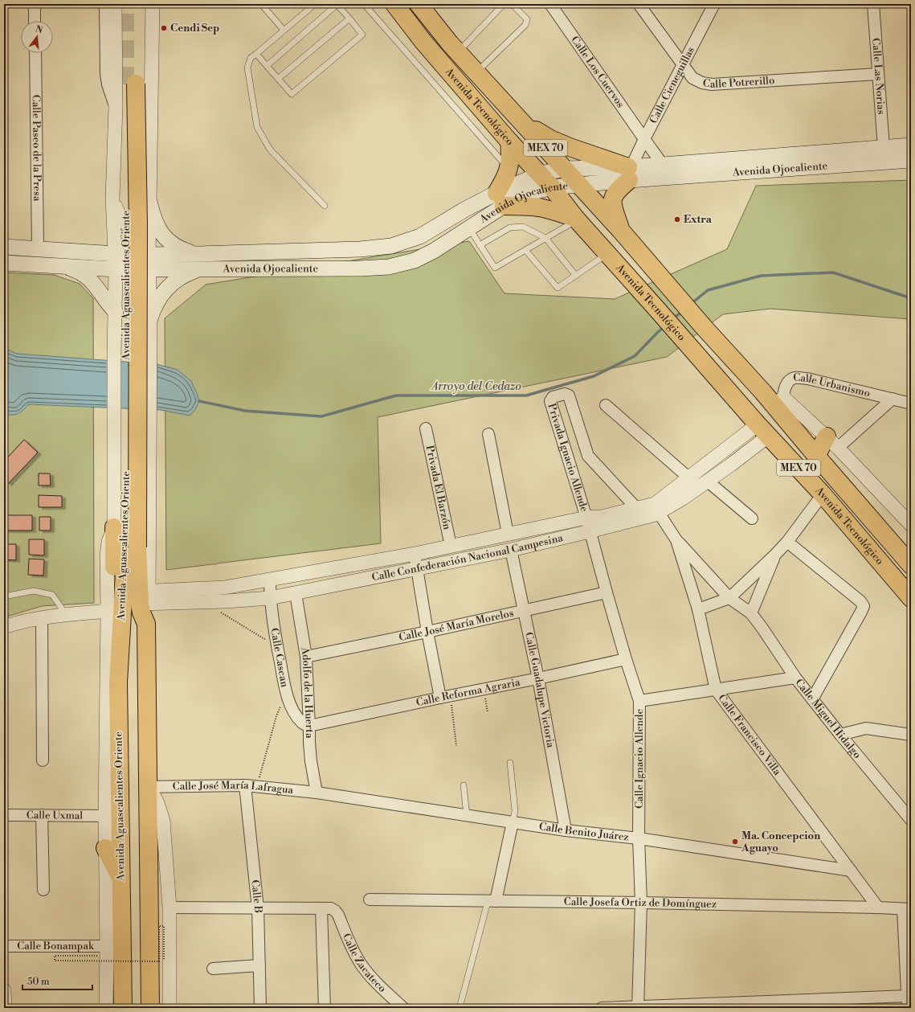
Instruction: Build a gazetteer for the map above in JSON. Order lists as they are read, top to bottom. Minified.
{"streets":{"main road":["Avenida Tecnológico","MEX 70","Avenida Ojocaliente","Avenida Aguascalientes Oriente"],"street":["Calle Los Cuervos","Calle Las Norias","Calle Potrerillo","Calle Cieneguillas","Calle Paseo de la Presa","Calle Urbanismo","Privada Ignacio Allende","Privada El Barzón","Calle Confederación Nacional Campesina","Calle José María Morelos","Calle Cascan","Calle Guadalupe Victoria","Adolfo de la Huerta","Calle Reforma Agraria","Calle Miguel Hidalgo","Calle Francisco Villa","Calle Ignacio Allende","Calle José María Lafragua","Calle Uxmal","Calle Benito Juárez","Calle B","Calle Josefa Ortiz de Domínguez","Calle Bonampak","Calle Zacateco"]},"crossings":[["Calle Los Cuervos","Calle Cieneguillas"],["Calle Los Cuervos","Avenida Ojocaliente"],["Calle Las Norias","Calle Potrerillo"],["Calle Las Norias","Avenida Ojocaliente"],["Calle Potrerillo","Calle Cieneguillas"],["Calle Cieneguillas","Avenida Ojocaliente"],["Avenida Tecnológico","Avenida Ojocaliente"],["Avenida Tecnológico","Calle Confederación Nacional Campesina"],["Avenida Ojocaliente","Avenida Aguascalientes Oriente"],["Avenida Aguascalientes Oriente","Calle Confederación Nacional Campesina"],["Avenida Aguascalientes Oriente","Calle José María Lafragua"],["Avenida Aguascalientes Oriente","Calle Uxmal"],["Avenida Aguascalientes Oriente","Calle Bonampak"],["Privada Ignacio Allende","Calle Confederación Nacional Campesina"],["Privada Ignacio Allende","Calle Ignacio Allende"],["Privada El Barzón","Calle Confederación Nacional Campesina"],["Calle Confederación Nacional Campesina","Calle Cascan"],["Calle Confederación Nacional Campesina","Calle Guadalupe Victoria"],["Calle Confederación Nacional Campesina","Adolfo de la Huerta"],["Calle Confederación Nacional Campesina","Calle Francisco Villa"],["Calle Confederación Nacional Campesina","Calle Ignacio Allende"],["Calle José María Morelos","Calle Guadalupe Victoria"],["Calle José María Morelos","Adolfo de la Huerta"],["Calle José María Morelos","Calle Ignacio Allende"],["Calle Cascan","Adolfo de la Huerta"],["Calle Cascan","Calle Reforma Agraria"],["Calle Guadalupe Victoria","Calle Reforma Agraria"],["Calle Guadalupe Victoria","Calle Benito Juárez"],["Adolfo de la Huerta","Calle Reforma Agraria"],["Adolfo de la Huerta","Calle José María Lafragua"],["Adolfo de la Huerta","Calle Benito Juárez"],["Calle Reforma Agraria","Calle Ignacio Allende"],["Calle Miguel Hidalgo","Calle Francisco Villa"],["Calle Francisco Villa","Calle Benito Juárez"],["Calle Francisco Villa","Calle Josefa Ortiz de Domínguez"],["Calle Ignacio Allende","Calle Benito Juárez"],["Calle Ignacio Allende","Calle Josefa Ortiz de Domínguez"],["Calle José María Lafragua","Calle Benito Juárez"],["Calle José María Lafragua","Calle B"]],"water":["Arroyo del Cedazo"],"places":["Cendi Sep","Extra","Ma. Concepcion Aguayo"],"scale_bar":"50 m","north":"top"}
